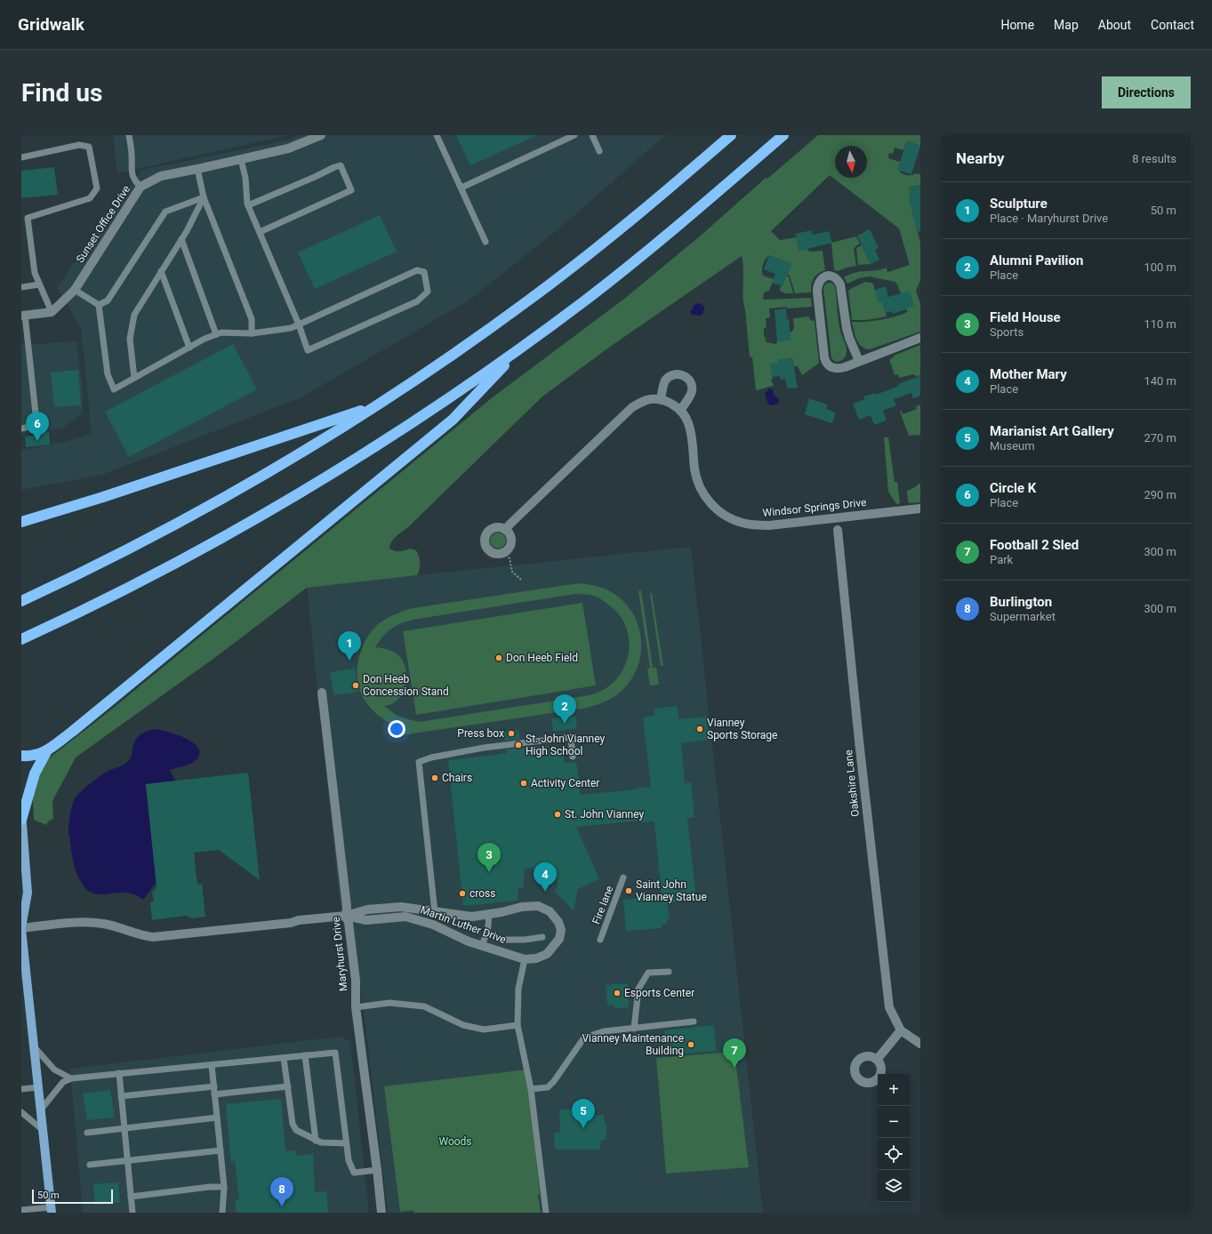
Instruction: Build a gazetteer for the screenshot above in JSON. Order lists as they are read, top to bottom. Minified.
{"streets":{"street":["Sunset Office Drive","Windsor Springs Drive","Oakshire Lane","Martin Luther Drive","Maryhurst Drive"],"lane":["Fire lane"]},"crossings":[["Martin Luther Drive","Maryhurst Drive"]],"parks":["Woods"],"places":["Don Heeb Field","Don Heeb Concession Stand","Vianney Sports Storage","Press box","St. John Vianney High School","Chairs","Activity Center","St. John Vianney","Saint John Vianney Statue","cross","Esports Center","Vianney Maintenance Building"],"scale_bar":"50 m","north":"bottom","page":{"header":"Gridwalk","nav":["Home","Map","About","Contact"],"buttons":"Directions","title":"Find us","heading":["Nearby","8 results"],"list":[{"mark":"1","name":"Sculpture","note":"Place · Maryhurst Drive","value":"50 m"},{"mark":"2","name":"Alumni Pavilion","note":"Place","value":"100 m"},{"mark":"3","name":"Field House","note":"Sports","value":"110 m"},{"mark":"4","name":"Mother Mary","note":"Place","value":"140 m"},{"mark":"5","name":"Marianist Art Gallery","note":"Museum","value":"270 m"},{"mark":"6","name":"Circle K","note":"Place","value":"290 m"},{"mark":"7","name":"Football 2 Sled","note":"Park","value":"300 m"},{"mark":"8","name":"Burlington","note":"Supermarket","value":"300 m"}],"pins":["6","1","2","3","4","7","5","8"],"map_buttons":["+","−"],"scale":"50 m"}}
